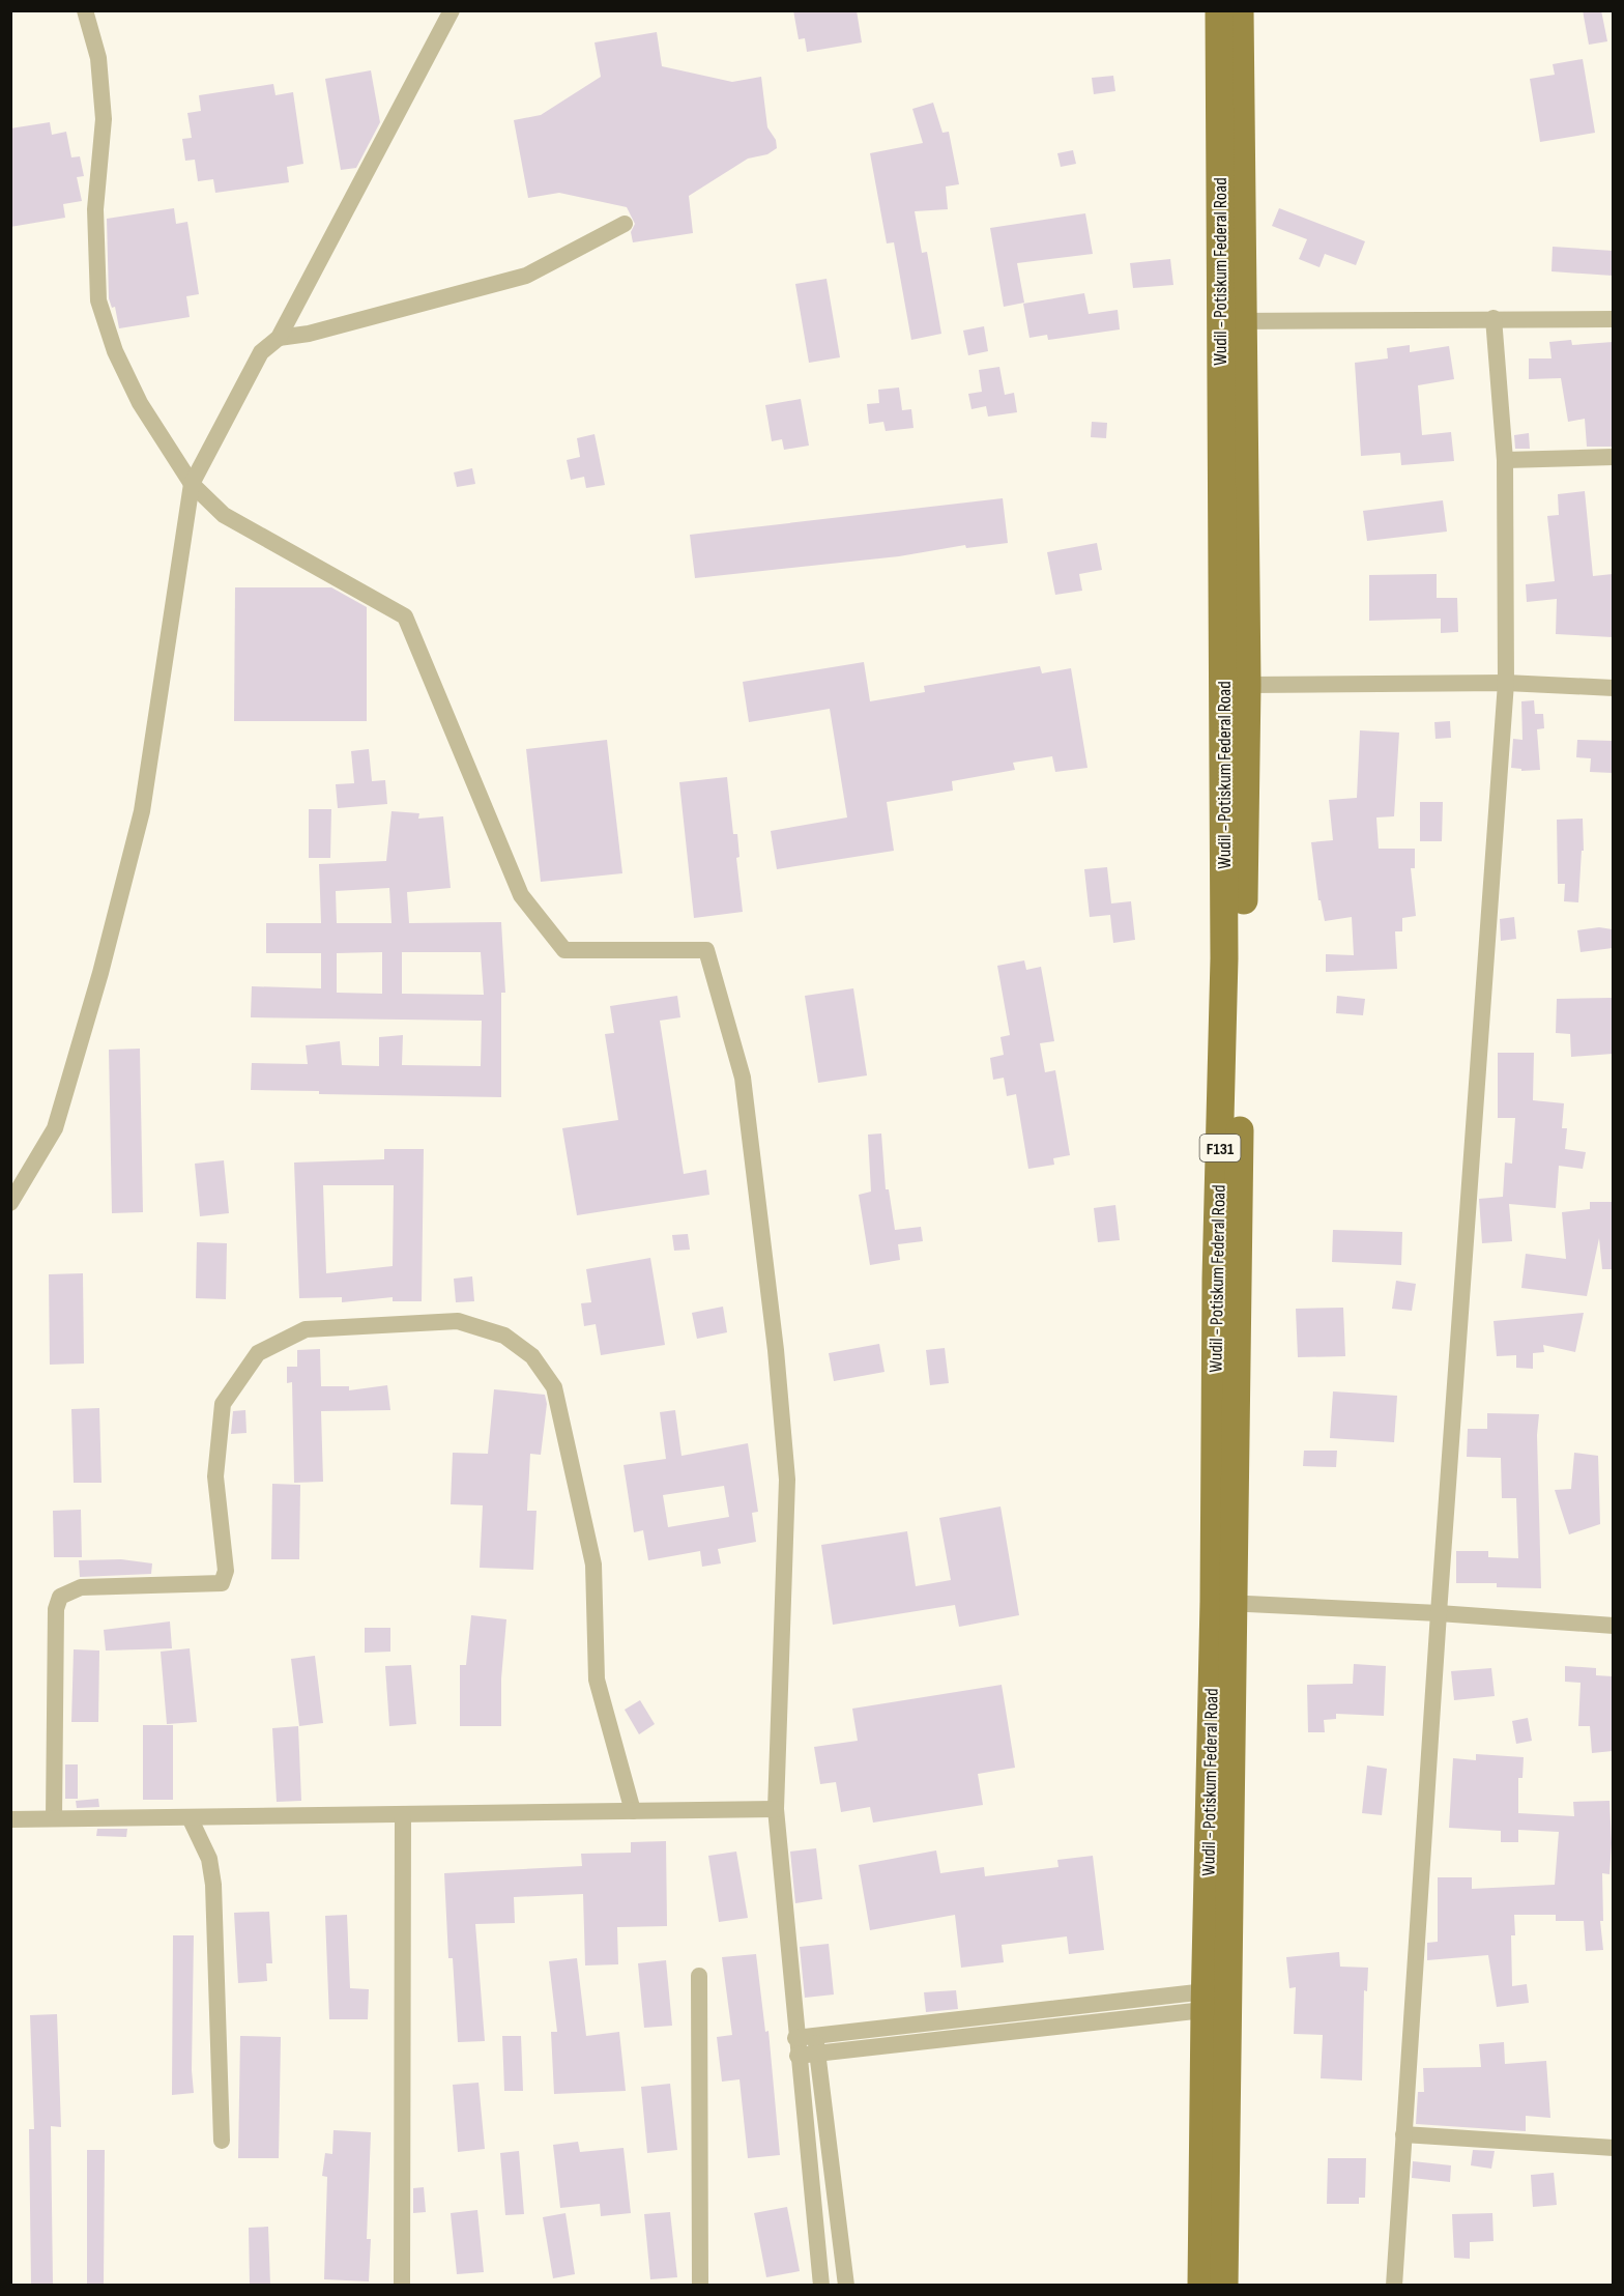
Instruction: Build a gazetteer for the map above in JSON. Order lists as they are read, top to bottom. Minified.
{"streets":{"main road":["Wudil - Potiskum Federal Road","F131"]}}
